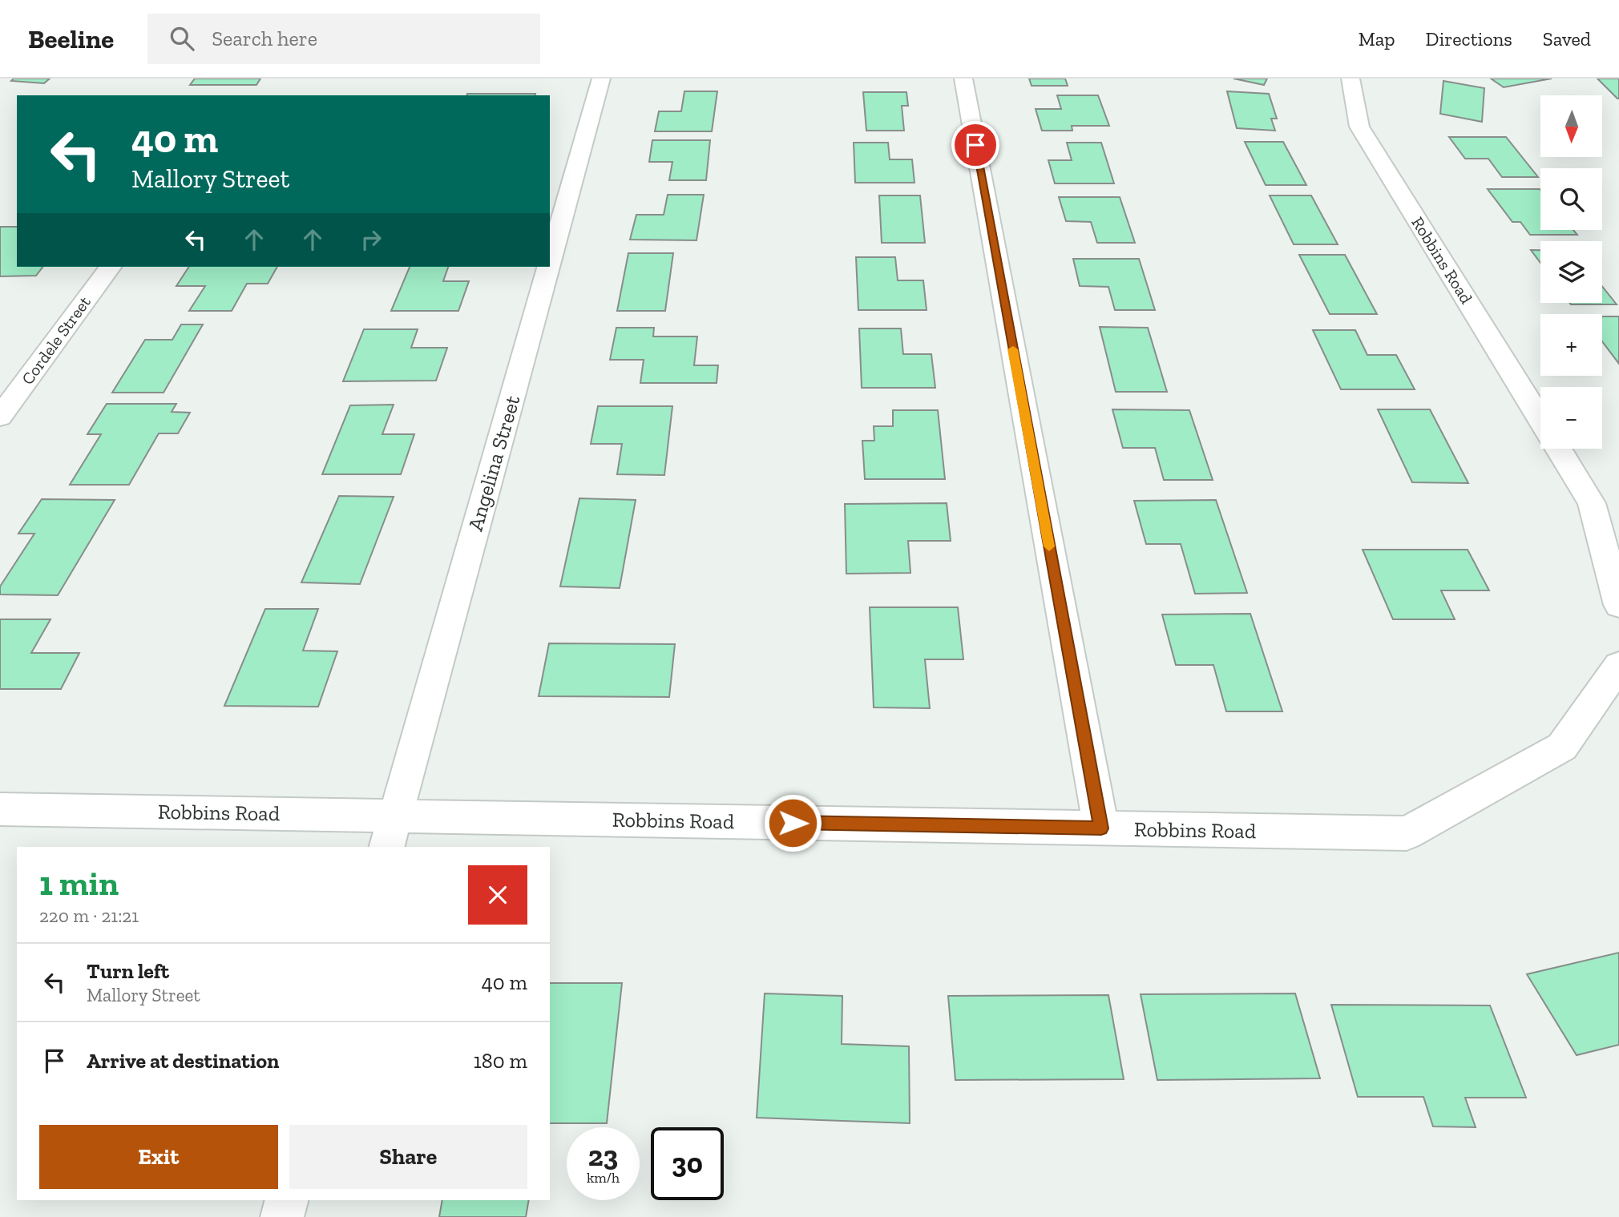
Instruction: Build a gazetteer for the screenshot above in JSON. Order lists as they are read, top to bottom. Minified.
{"streets":{"street":["Robbins Road","Cordele Street","Angelina Street"]},"crossings":[["Robbins Road","Angelina Street"]],"north":"bottom","page":{"header":"Beeline","search":"Search here","nav":["Map","Directions","Saved"],"map_buttons":["+","−"],"turn":["40 m","Mallory Street"],"heading":["1 min","220 m · 21:21"],"list":[{"name":"Turn left","note":"Mallory Street","value":"40 m"},{"name":"Arrive at destination","value":"180 m"}],"buttons":["Exit","Share"],"speed":"23 km/h","limit":"30"}}
